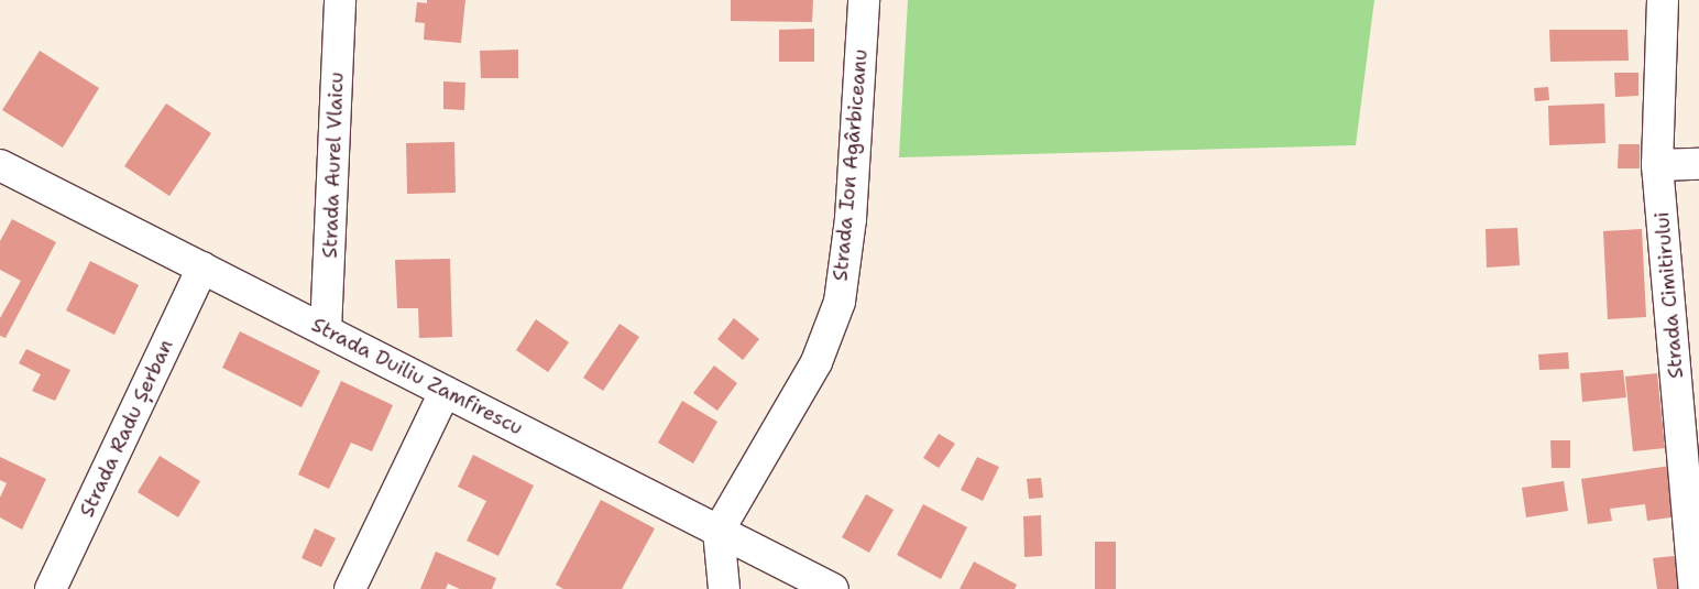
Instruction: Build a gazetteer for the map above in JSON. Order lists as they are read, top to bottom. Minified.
{"streets":{"street":["Strada Aurel Vlaicu","Strada Ion Agârbiceanu","Strada Cimitirului","Strada Duiliu Zamfirescu","Strada Radu Șerban"]},"crossings":[["Strada Aurel Vlaicu","Strada Duiliu Zamfirescu"],["Strada Ion Agârbiceanu","Strada Duiliu Zamfirescu"],["Strada Duiliu Zamfirescu","Strada Radu Șerban"]]}
